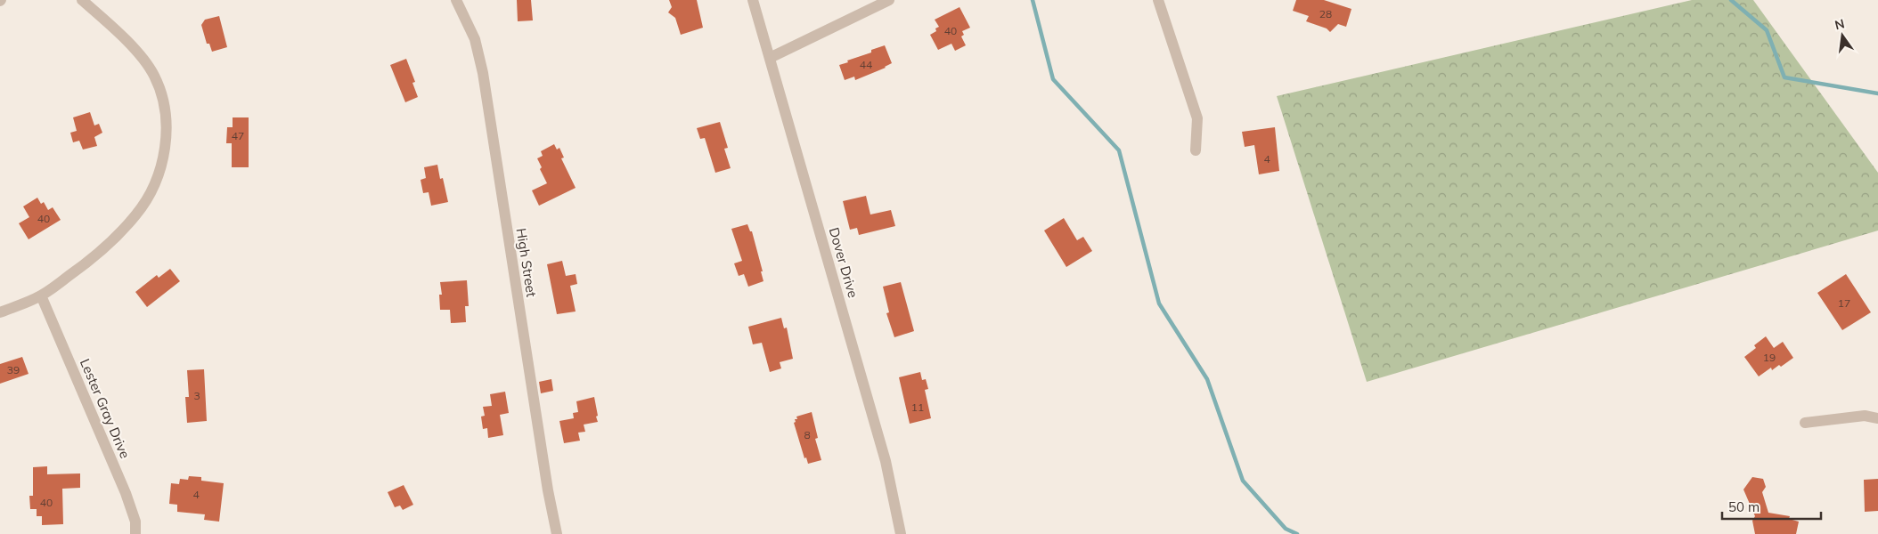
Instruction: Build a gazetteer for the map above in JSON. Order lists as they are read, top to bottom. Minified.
{"streets":{"street":["High Street","Dover Drive","Lester Gray Drive"]},"house_numbers":["28","40","44","47","4","40","17","19","39","3","11","8","4","40"],"scale_bar":"50 m","north":"top"}
